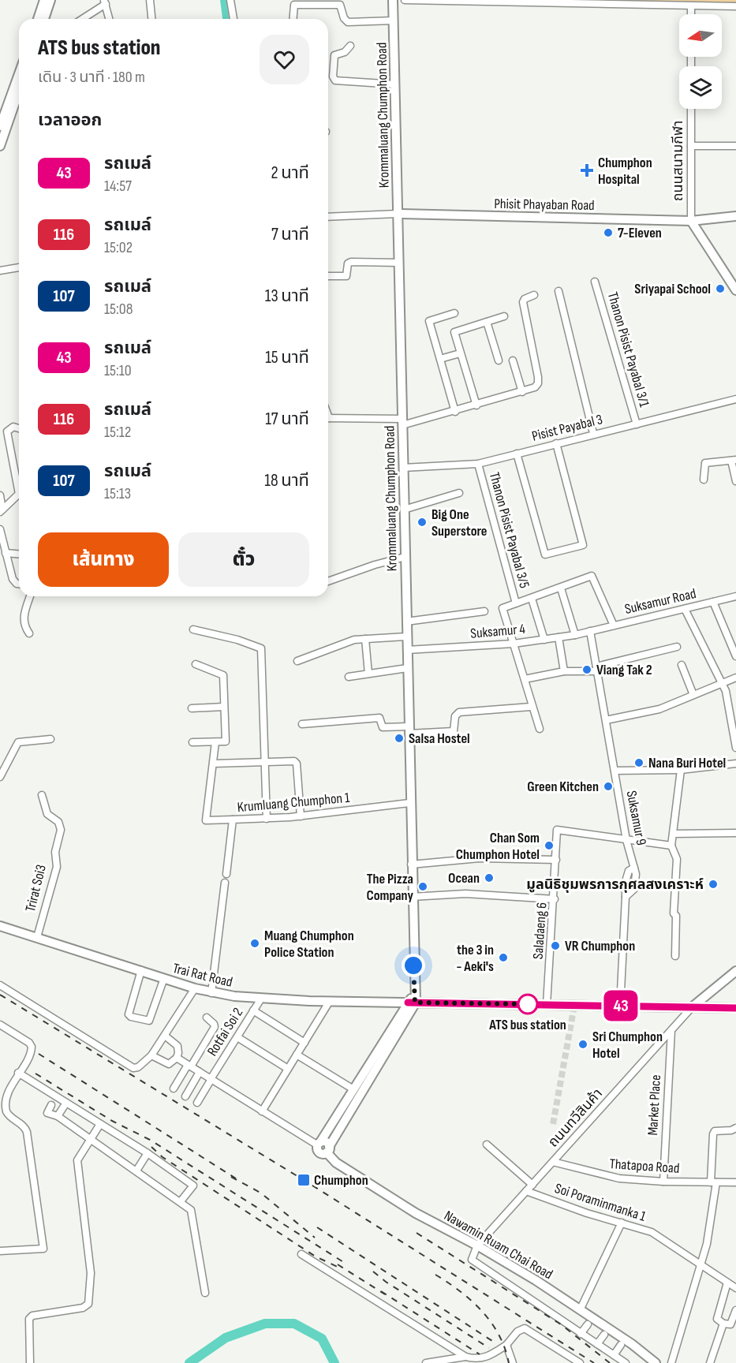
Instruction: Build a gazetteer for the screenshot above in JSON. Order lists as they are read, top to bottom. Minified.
{"streets":{"street":["Krommaluang Chumphon Road","ถนนสนามกีฬา","Phisit Phayaban Road","Thanon Pisist Payabal 3/1","Pisist Payabal 3","Thanon Pisist Payabal 3/5","Suksamur Road","Suksamur 4","Krumluang Chumphon 1","Suksamur 9","Trirat Soi3","Saladaeng 6","Trai Rat Road","Rotfai Soi 2","Market Place","ถนนทวีสินค้า","Thatapoa Road","Soi Poraminmanka 1","Nawamin Ruam Chai Road"]},"crossings":[["Krommaluang Chumphon Road","Phisit Phayaban Road"],["Krommaluang Chumphon Road","Pisist Payabal 3"],["Krommaluang Chumphon Road","Suksamur 4"],["Krommaluang Chumphon Road","Krumluang Chumphon 1"],["Krommaluang Chumphon Road","Trai Rat Road"],["ถนนสนามกีฬา","Phisit Phayaban Road"],["Thanon Pisist Payabal 3/1","Pisist Payabal 3"],["Pisist Payabal 3","Thanon Pisist Payabal 3/5"],["Suksamur Road","Suksamur 4"],["Suksamur Road","Suksamur 9"],["Suksamur 4","Suksamur 9"],["Suksamur 9","Saladaeng 6"],["Suksamur 9","Trai Rat Road"],["Trirat Soi3","Trai Rat Road"],["Saladaeng 6","Trai Rat Road"],["Trai Rat Road","Rotfai Soi 2"],["Trai Rat Road","ถนนทวีสินค้า"],["Market Place","ถนนทวีสินค้า"],["Market Place","Thatapoa Road"],["ถนนทวีสินค้า","Thatapoa Road"],["ถนนทวีสินค้า","Soi Poraminmanka 1"],["ถนนทวีสินค้า","Nawamin Ruam Chai Road"]],"places":{"health":["Chumphon Hospital"],"other":["7-Eleven","Sriyapai School","Big One Superstore","Viang Tak 2","Salsa Hostel","Nana Buri Hotel","Green Kitchen","Chan Som Chumphon Hotel","Ocean","มูลนิธิชุมพรการกุศลสงเคราะห์","The Pizza Company","Muang Chumphon Police Station","VR Chumphon","the 3 in - Aeki's","ATS bus station","Sri Chumphon Hotel"],"transit":["Chumphon"]},"lines":["bus line 43"],"north":"left","page":{"on_map":"43","heading":[["ATS bus station","เดิน · 3 นาที · 180 m"],"เวลาออก"],"list":[{"mark":"43","name":"รถเมล์","note":"14:57","value":"2 นาที"},{"mark":"116","name":"รถเมล์","note":"15:02","value":"7 นาที"},{"mark":"107","name":"รถเมล์","note":"15:08","value":"13 นาที"},{"mark":"43","name":"รถเมล์","note":"15:10","value":"15 นาที"},{"mark":"116","name":"รถเมล์","note":"15:12","value":"17 นาที"},{"mark":"107","name":"รถเมล์","note":"15:13","value":"18 นาที"}],"buttons":["เส้นทาง","ตั๋ว"]}}
